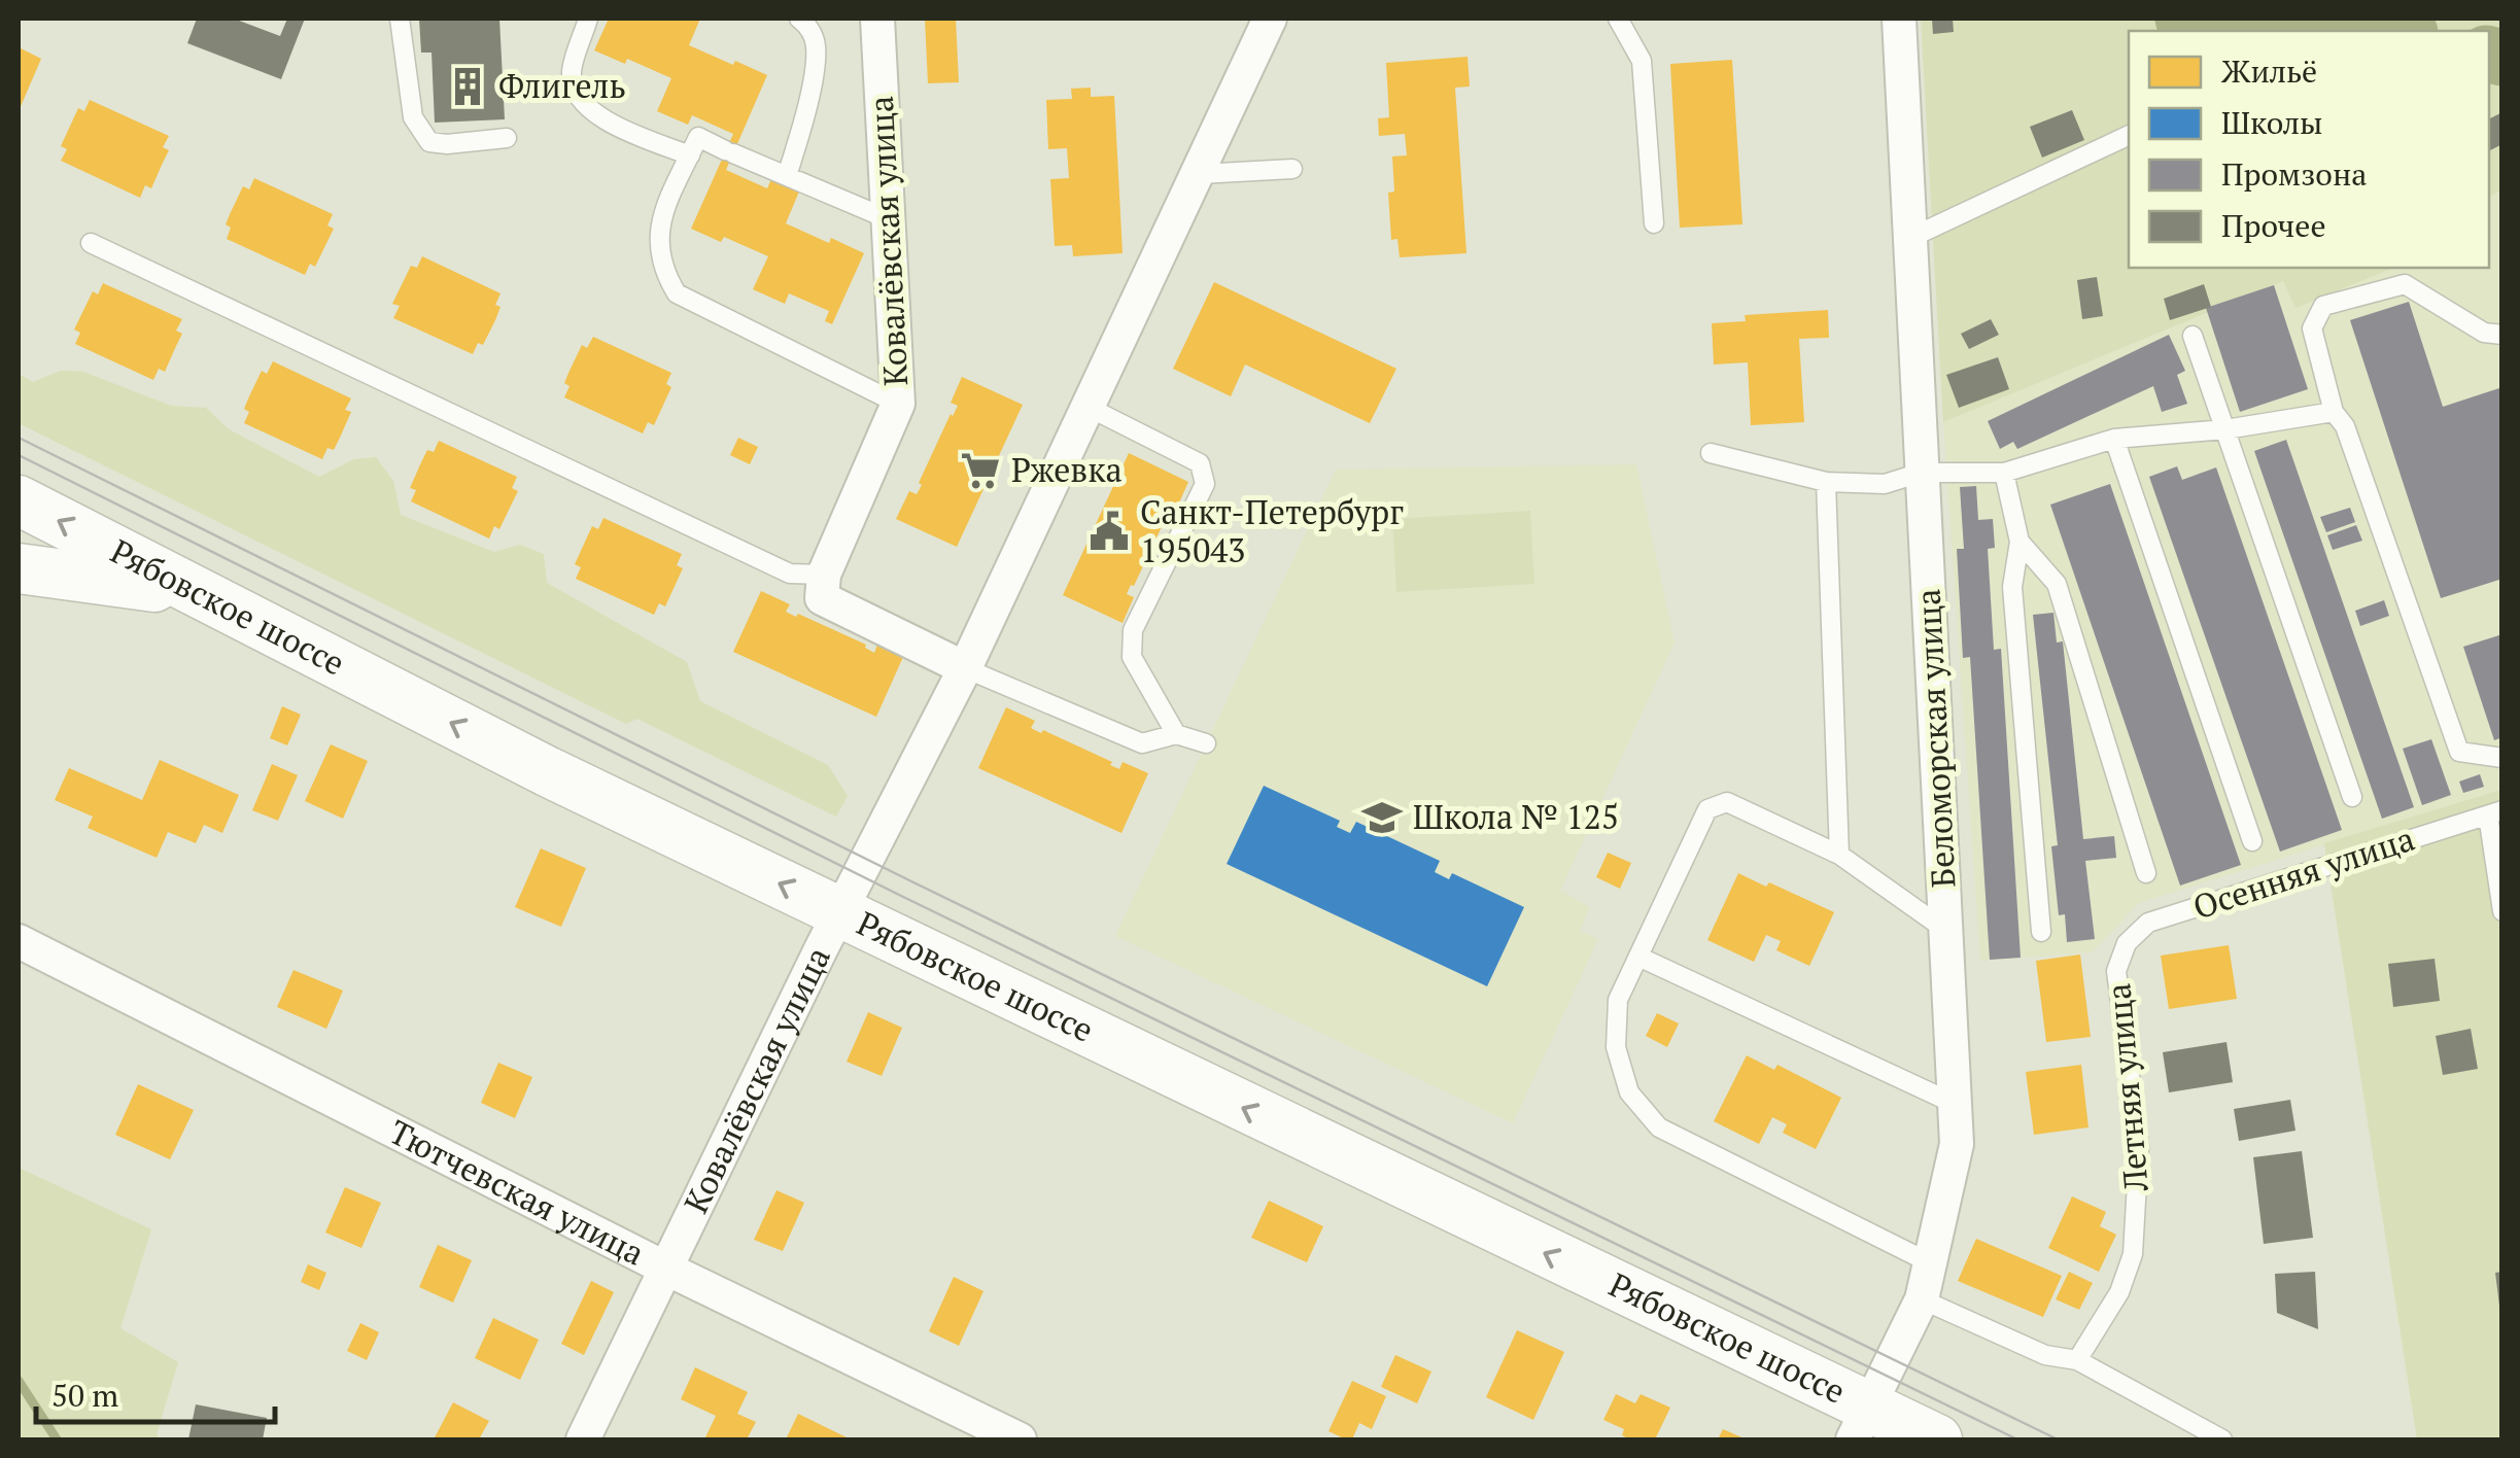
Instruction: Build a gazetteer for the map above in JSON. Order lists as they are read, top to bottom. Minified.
{"streets":{"main road":["Рябовское шоссе"],"street":["Ковалёвская улица","Беломорская улица","Тютчевская улица"],"lane":["Осенняя улица","Летняя улица"]},"crossings":[["Ковалёвская улица","Рябовское шоссе"],["Ковалёвская улица","Тютчевская улица"],["Рябовское шоссе","Беломорская улица"],["Осенняя улица","Летняя улица"]],"one_way":["Рябовское шоссе"],"places":{"building":["Флигель"],"supermarket":["Ржевка"],"public building":["Санкт-Петербург 195043"],"school or university":["Школа № 125"]},"legend":["Жильё","Школы","Промзона","Прочее"],"scale_bar":"50 m"}
